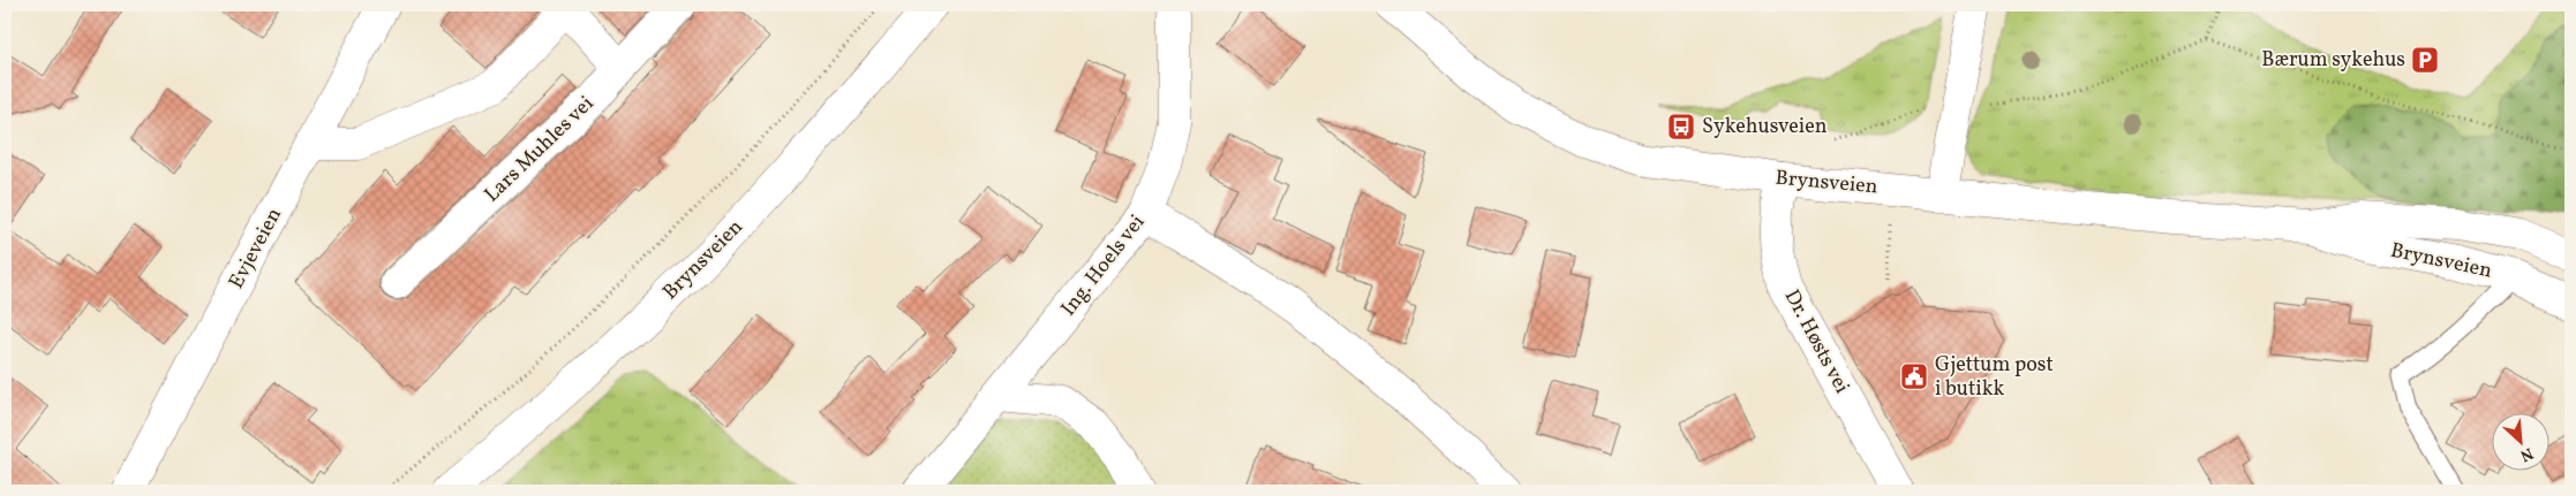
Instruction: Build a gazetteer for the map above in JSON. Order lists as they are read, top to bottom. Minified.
{"streets":{"street":["Lars Muhles vei","Brynsveien","Evjeveien","Ing. Hoels vei","Dr. Høsts vei"]},"crossings":[["Brynsveien","Dr. Høsts vei"]],"places":{"parking":["Bærum sykehus"],"bus stop":["Sykehusveien"],"public building":["Gjettum post i butikk"]},"north":"bottom right"}
